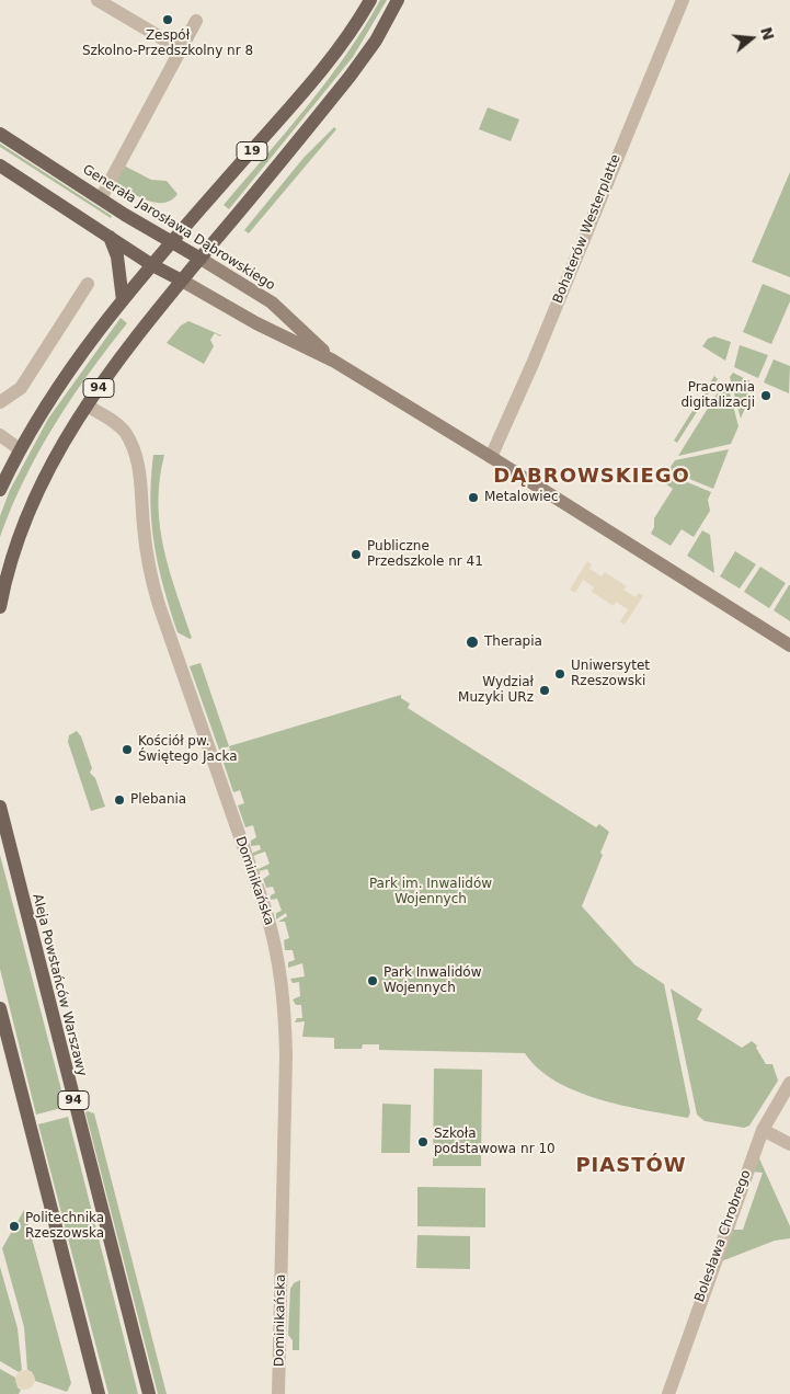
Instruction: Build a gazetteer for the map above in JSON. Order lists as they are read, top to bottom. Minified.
{"streets":{"main road":["19","Generała Jarosława Dąbrowskiego","94","Aleja Powstańców Warszawy"],"street":["Bohaterów Westerplatte","Dominikańska","Bolesława Chrobrego"]},"crossings":[["19","Generała Jarosława Dąbrowskiego"],["19","94"],["Generała Jarosława Dąbrowskiego","Bohaterów Westerplatte"],["Generała Jarosława Dąbrowskiego","94"],["94","Dominikańska"]],"districts":["DĄBROWSKIEGO","PIASTÓW"],"parks":["Park im. Inwalidów Wojennych"],"places":["Zespół Szkolno-Przedszkolny nr 8","Pracownia digitalizacji","Metalowiec","Publiczne Przedszkole nr 41","Therapia","Uniwersytet Rzeszowski","Wydział Muzyki URz","Kościół pw. Świętego Jacka","Plebania","Park Inwalidów Wojennych","Szkoła podstawowa nr 10","Politechnika Rzeszowska"],"north":"right"}
